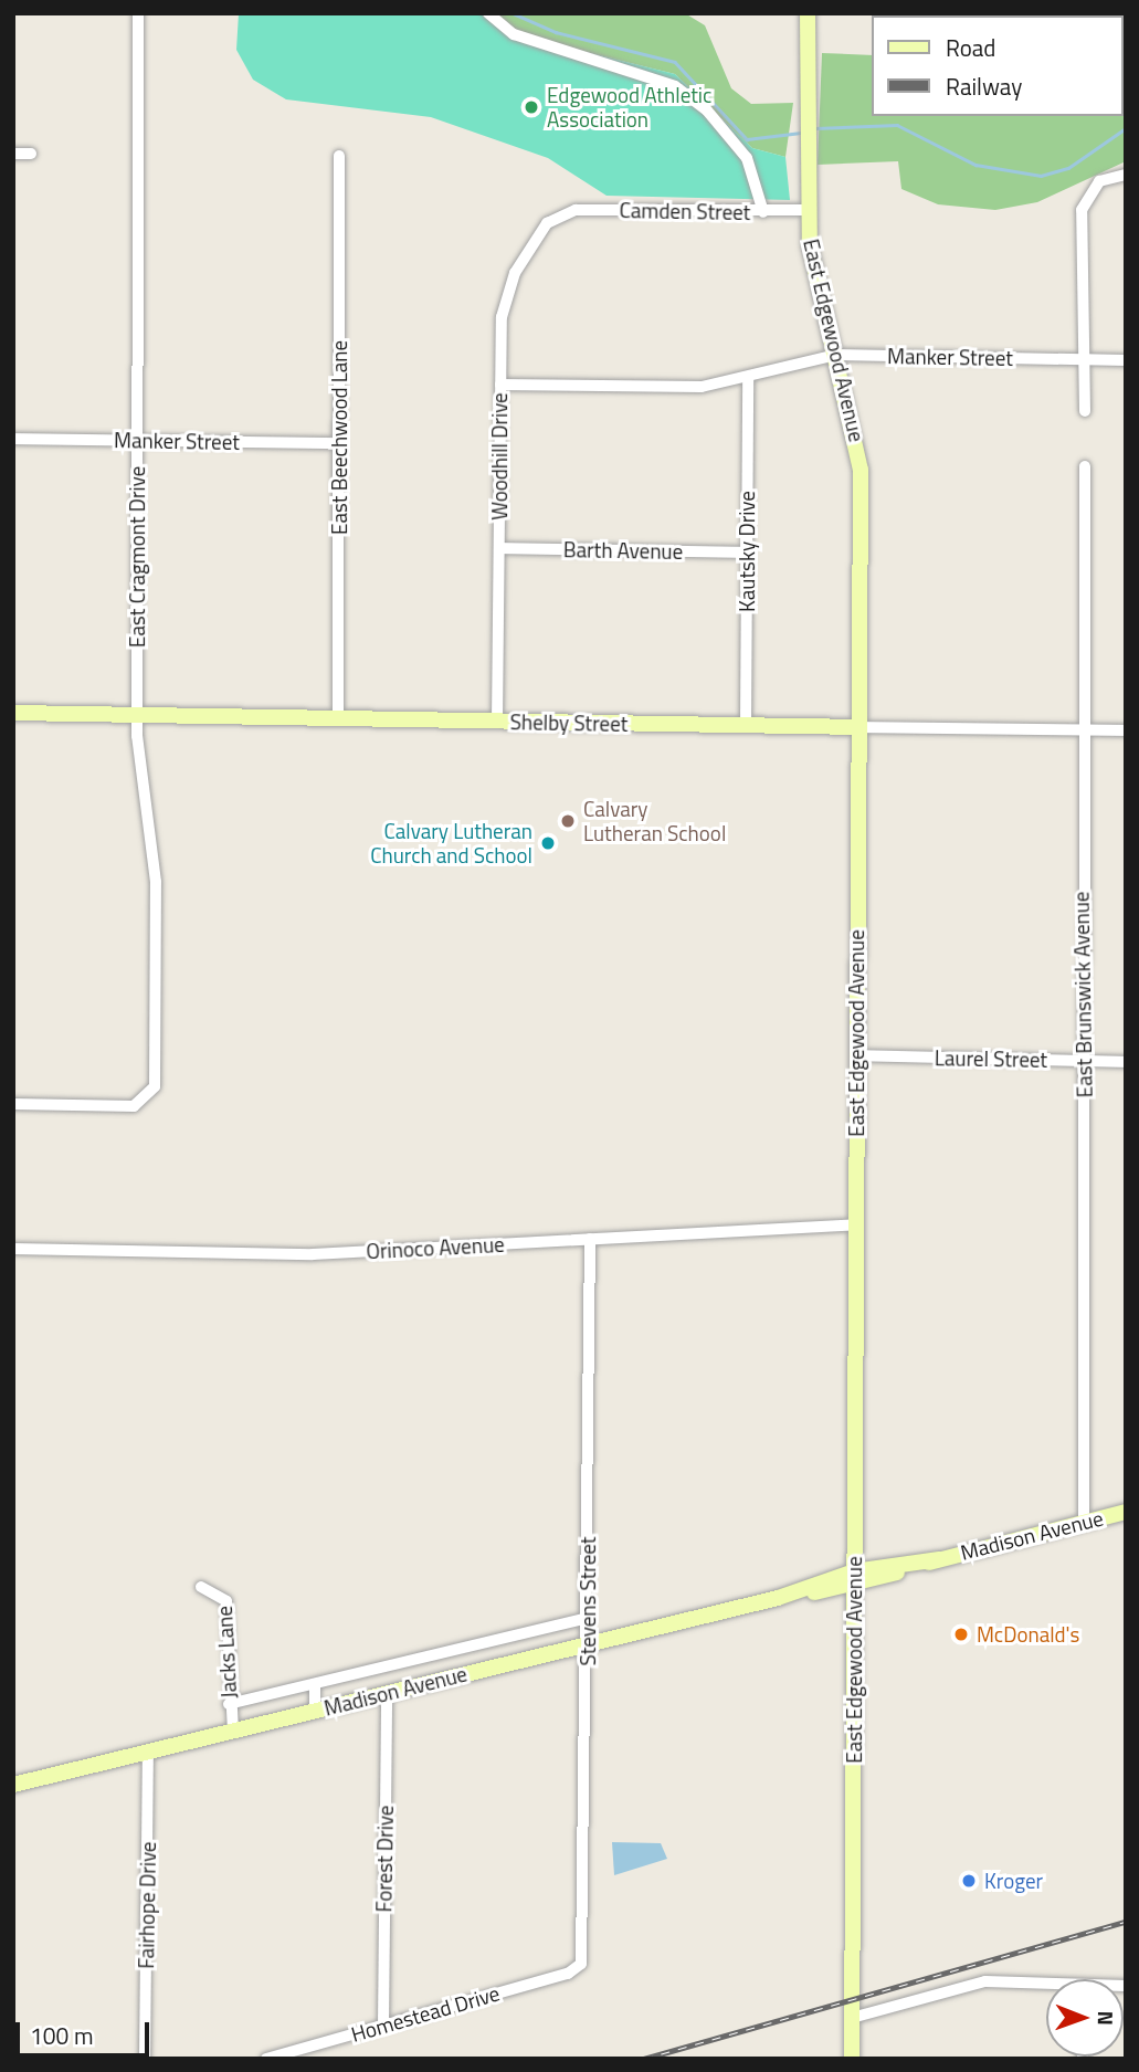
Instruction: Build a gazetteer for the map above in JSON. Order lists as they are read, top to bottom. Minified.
{"streets":{"main road":["East Edgewood Avenue","Shelby Street","Madison Avenue"],"street":["Camden Street","Manker Street","East Beechwood Lane","Woodhill Drive","Barth Avenue","Kautsky Drive","East Cragmont Drive","East Brunswick Avenue","Laurel Street","Orinoco Avenue","Stevens Street","Jacks Lane","Forest Drive","Fairhope Drive","Homestead Drive"]},"crossings":[["Camden Street","East Edgewood Avenue"],["Camden Street","Woodhill Drive"],["East Edgewood Avenue","Manker Street"],["East Edgewood Avenue","Shelby Street"],["East Edgewood Avenue","Laurel Street"],["East Edgewood Avenue","Orinoco Avenue"],["East Edgewood Avenue","Madison Avenue"],["Manker Street","East Beechwood Lane"],["Manker Street","Woodhill Drive"],["Manker Street","Kautsky Drive"],["Manker Street","East Cragmont Drive"],["East Beechwood Lane","Shelby Street"],["Woodhill Drive","Barth Avenue"],["Woodhill Drive","Shelby Street"],["Barth Avenue","Kautsky Drive"],["Kautsky Drive","Shelby Street"],["East Cragmont Drive","Shelby Street"],["Shelby Street","East Brunswick Avenue"],["East Brunswick Avenue","Laurel Street"],["East Brunswick Avenue","Madison Avenue"],["Orinoco Avenue","Stevens Street"],["Madison Avenue","Stevens Street"],["Madison Avenue","Jacks Lane"],["Madison Avenue","Forest Drive"],["Madison Avenue","Fairhope Drive"],["Stevens Street","Homestead Drive"],["Forest Drive","Homestead Drive"]],"places":["Edgewood Athletic Association","Calvary Lutheran School","Calvary Lutheran Church and School","McDonald's","Kroger"],"legend":["Road","Railway"],"scale_bar":"100 m","north":"right"}
